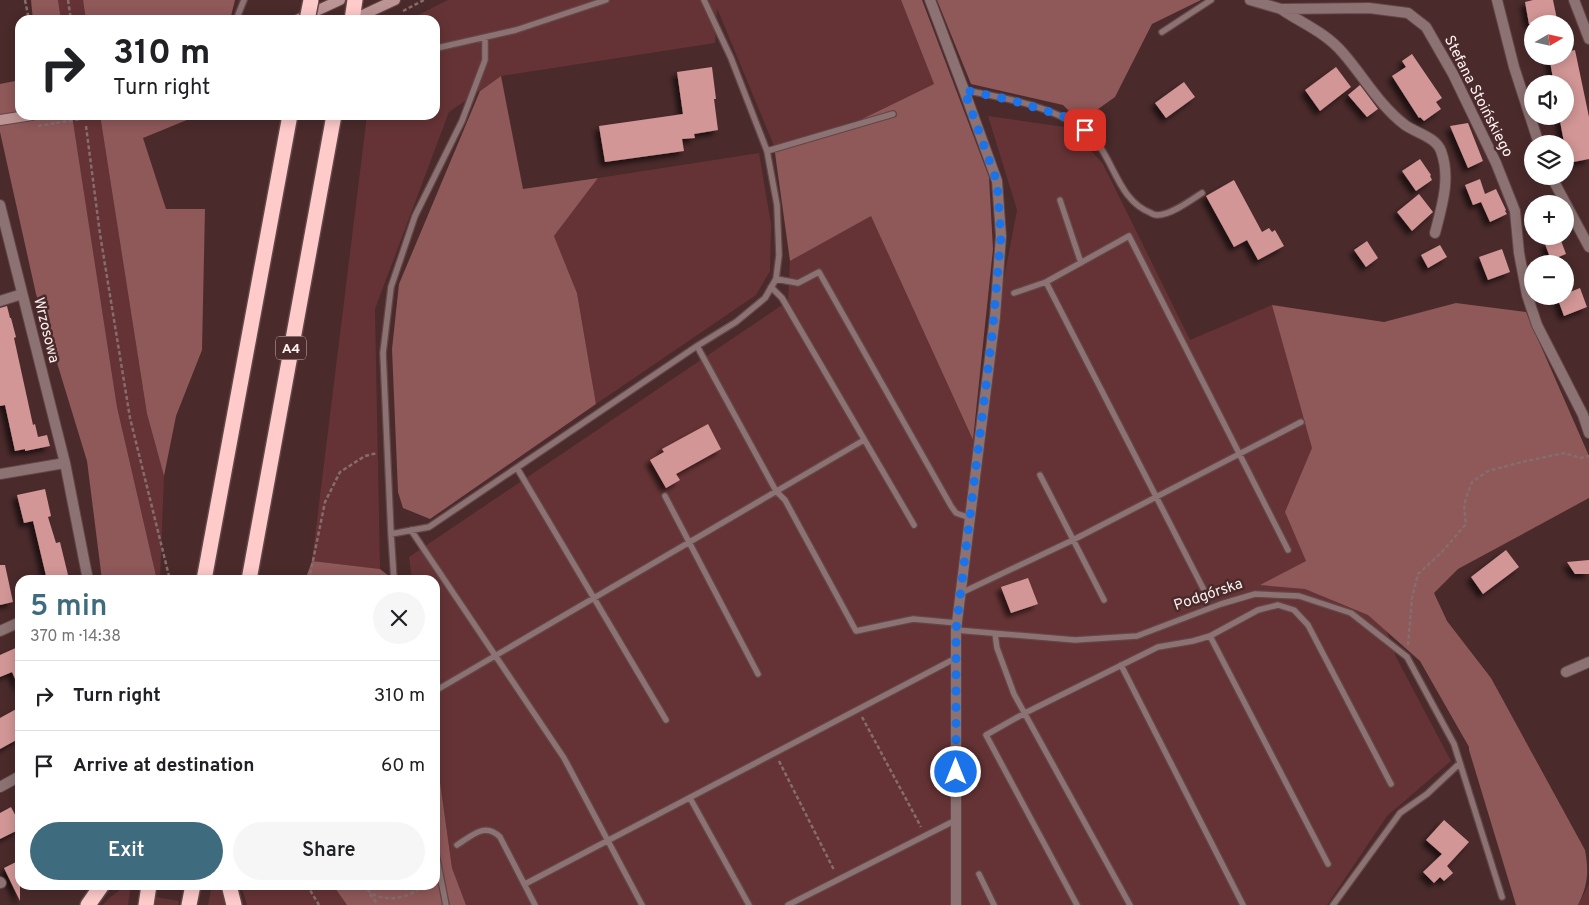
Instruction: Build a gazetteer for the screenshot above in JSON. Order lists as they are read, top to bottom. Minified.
{"streets":{"highway":["A4"],"street":["Stefana Stoińskiego","Wrzosowa"],"lane":["Podgórska"]},"north":"right","page":{"map_buttons":["+","−"],"turn":["310 m","Turn right"],"heading":["5 min","370 m · 14:38"],"list":[{"name":"Turn right","value":"310 m"},{"name":"Arrive at destination","value":"60 m"}],"buttons":["Exit","Share"]}}
